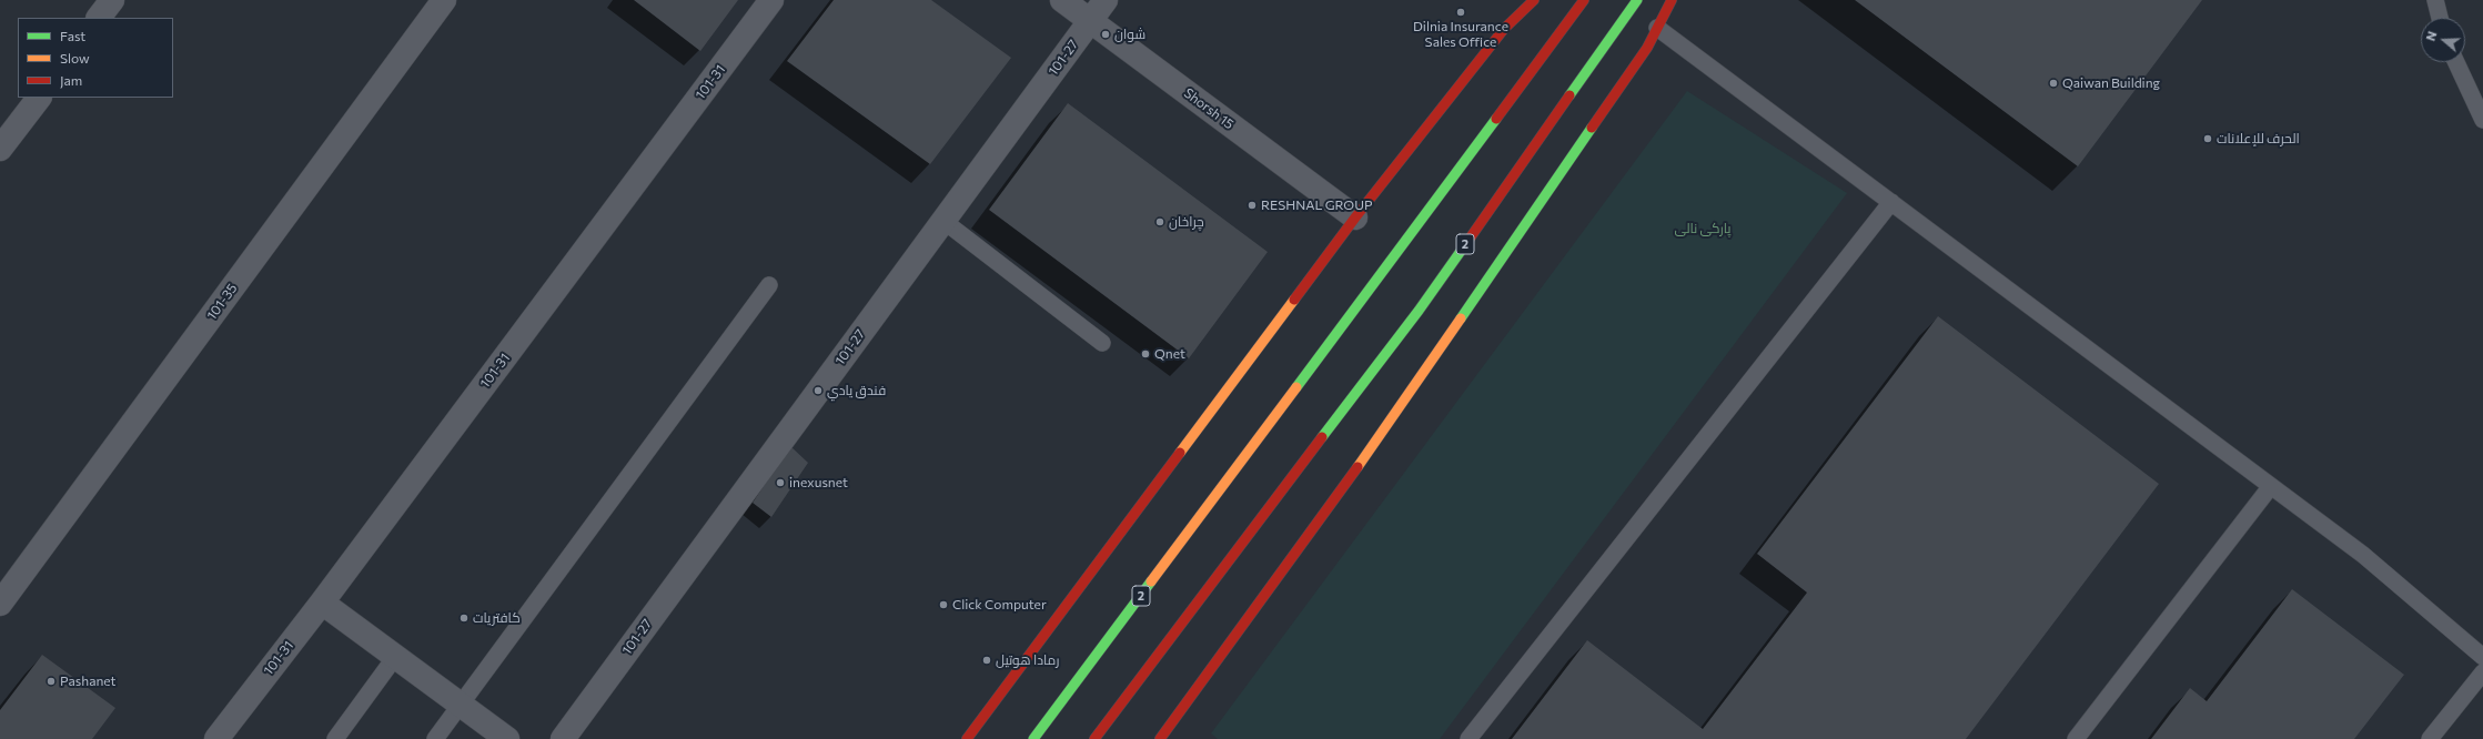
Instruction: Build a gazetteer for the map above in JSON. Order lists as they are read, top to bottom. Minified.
{"streets":{"main road":["2"],"street":["101-27","101-31","Shorsh 15","101-35"]},"crossings":[["101-27","Shorsh 15"]],"parks":["پارکی نالی"],"places":["Dilnia Insurance Sales Office","شوان","Qaiwan Building","الحرف للإعلانات","RESHNAL GROUP","چراخان","Qnet","فندق يادي","inexusnet","Click Computer","كافتريات","رمادا هوتيل","Pashanet"],"legend":["Fast","Slow","Jam"],"north":"left"}
